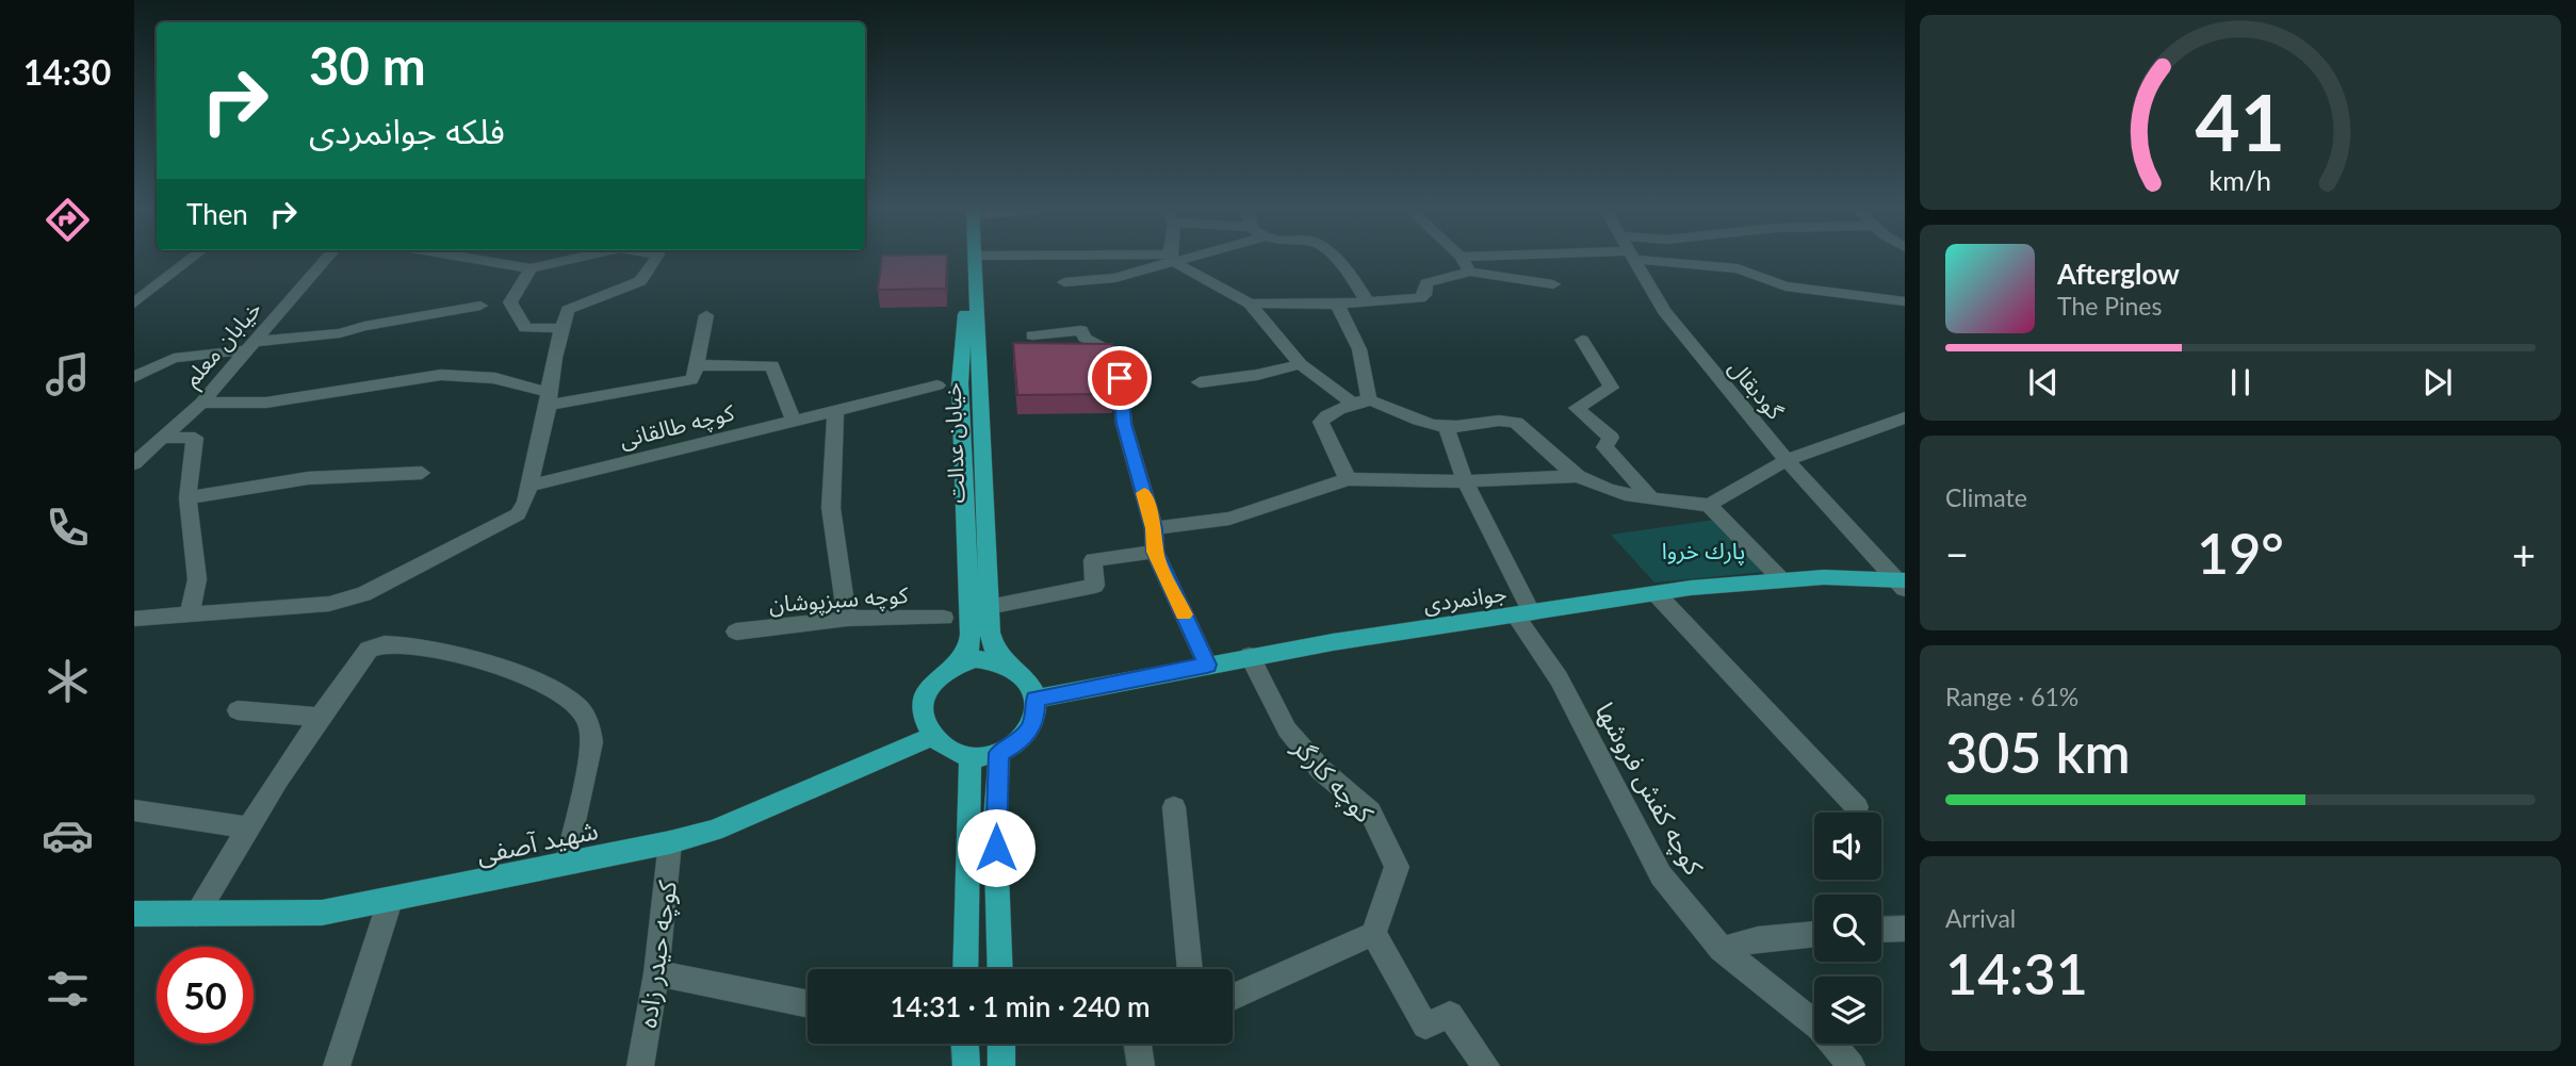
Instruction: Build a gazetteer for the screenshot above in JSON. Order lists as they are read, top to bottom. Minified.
{"streets":{"main road":["خیابان عدالت","جوانمردی","شهید آصفی"],"street":["خیابان معلم","گودبقال","کوچه طالقانی","کوچه سبزپوشان","کوچه کارگر","کوچه کفش فروشها","کوچه حیدر زاده"]},"crossings":[["گودبقال","جوانمردی"],["خیابان عدالت","جوانمردی"],["خیابان عدالت","شهید آصفی"],["جوانمردی","کوچه کارگر"],["جوانمردی","کوچه کفش فروشها"],["جوانمردی","شهید آصفی"],["شهید آصفی","کوچه حیدر زاده"]],"parks":["پارك خروا"],"page":{"tabs":"14:30","turn":["30 m","فلکه جوانمردی"],"then":"Then","song":["Afterglow","The Pines"],"tile":["Climate",["Range · 61%","305 km"],["Arrival","14:31"]],"heat":["−","19°","+"],"limit":"50","trip":"14:31 · 1 min · 240 m","gauge":["41","km/h"]}}
